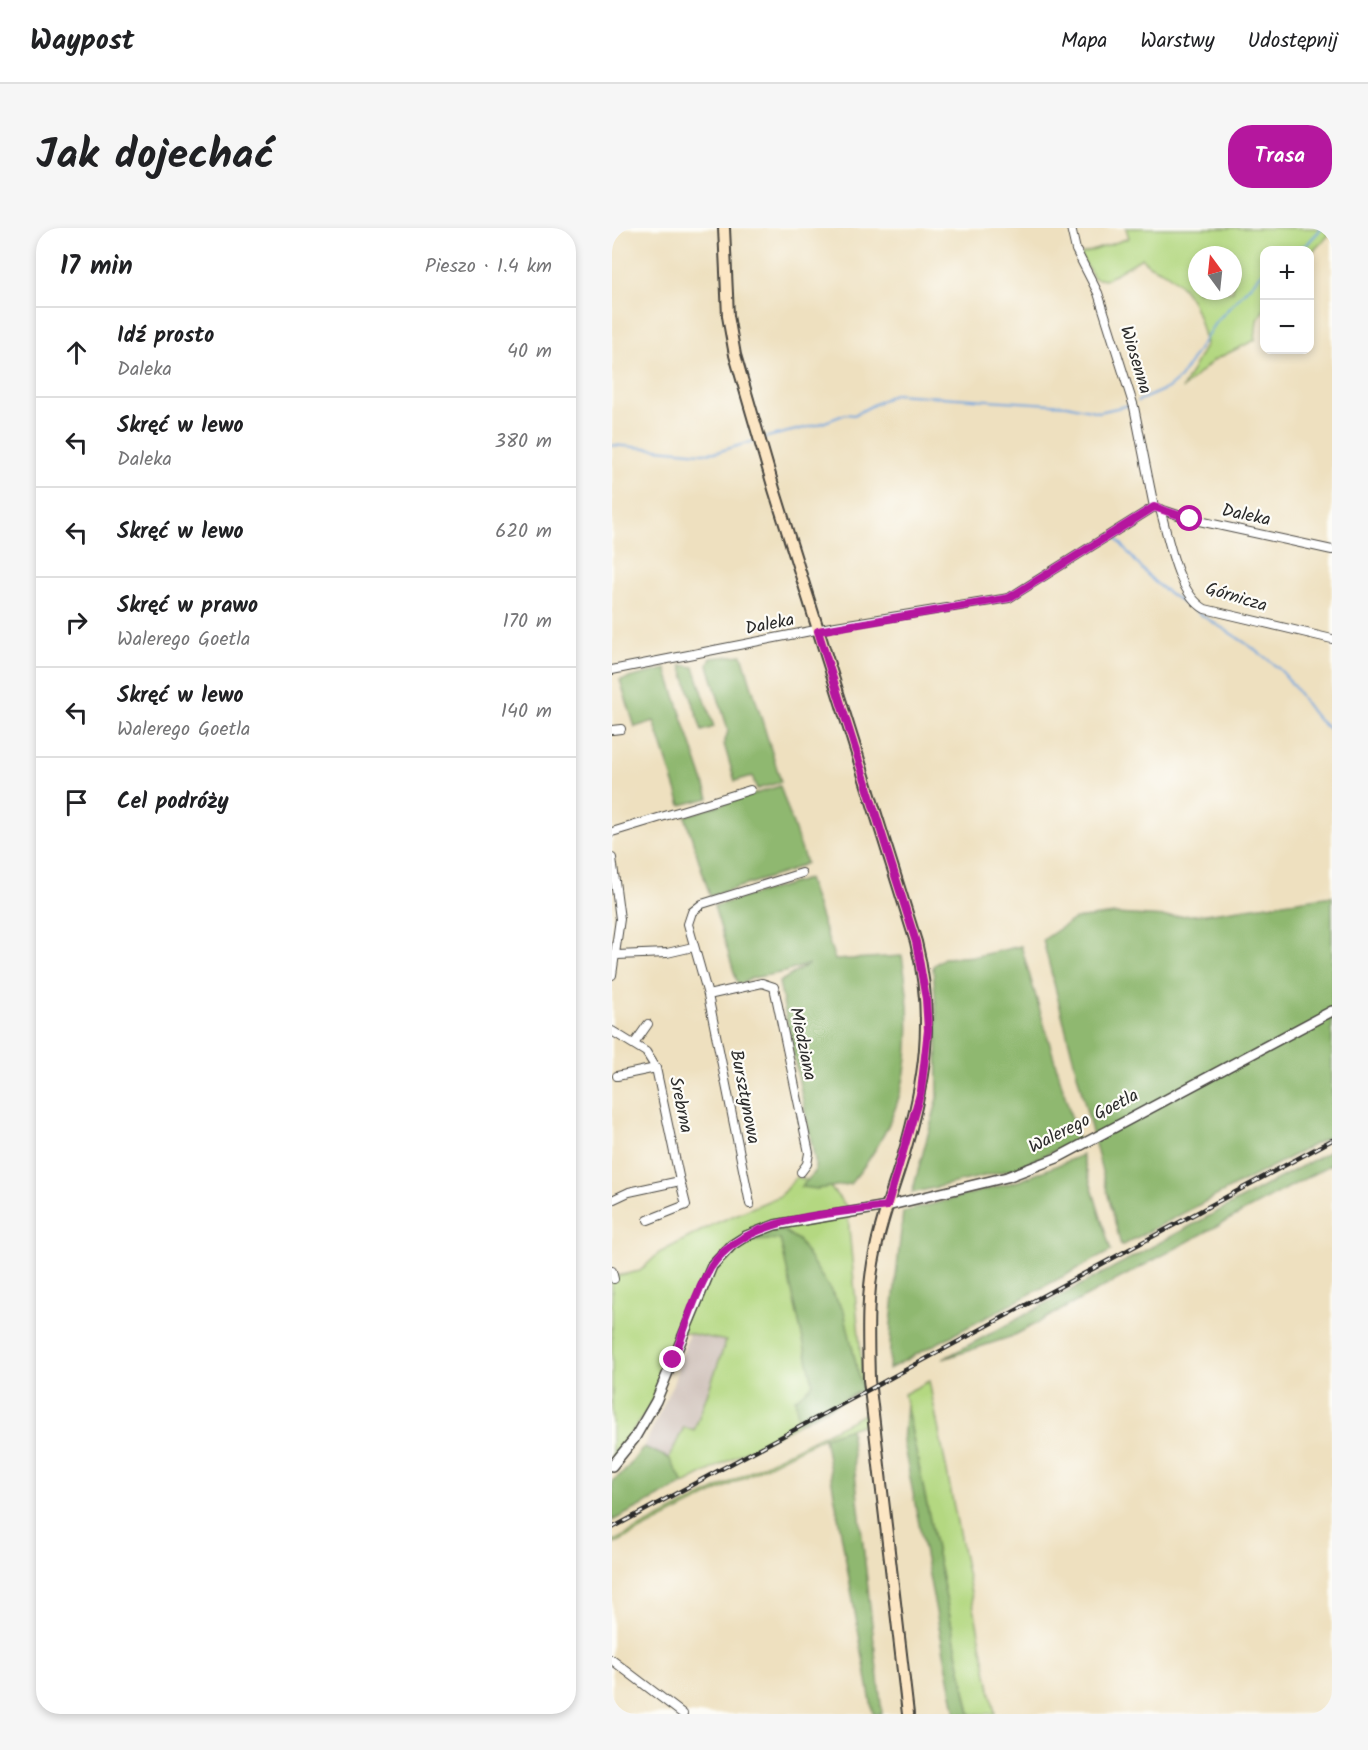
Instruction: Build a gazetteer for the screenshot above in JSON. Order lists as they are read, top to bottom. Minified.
{"streets":{"street":["Wiosenna","Daleka","Górnicza","Miedziana","Bursztynowa","Srebrna","Walerego Goetla"]},"crossings":[["Wiosenna","Daleka"],["Wiosenna","Górnicza"],["Daleka","Górnicza"],["Miedziana","Bursztynowa"]],"north":"top","page":{"header":"Waypost","nav":["Mapa","Warstwy","Udostępnij"],"title":"Jak dojechać","buttons":"Trasa","heading":["17 min","Pieszo · 1.4 km"],"map_buttons":["+","−"],"list":[["Idź prosto","Daleka","40 m"],["Skręć w lewo","Daleka","380 m"],["Skręć w lewo","620 m"],["Skręć w prawo","Walerego Goetla","170 m"],["Skręć w lewo","Walerego Goetla","140 m"],"Cel podróży"]}}
